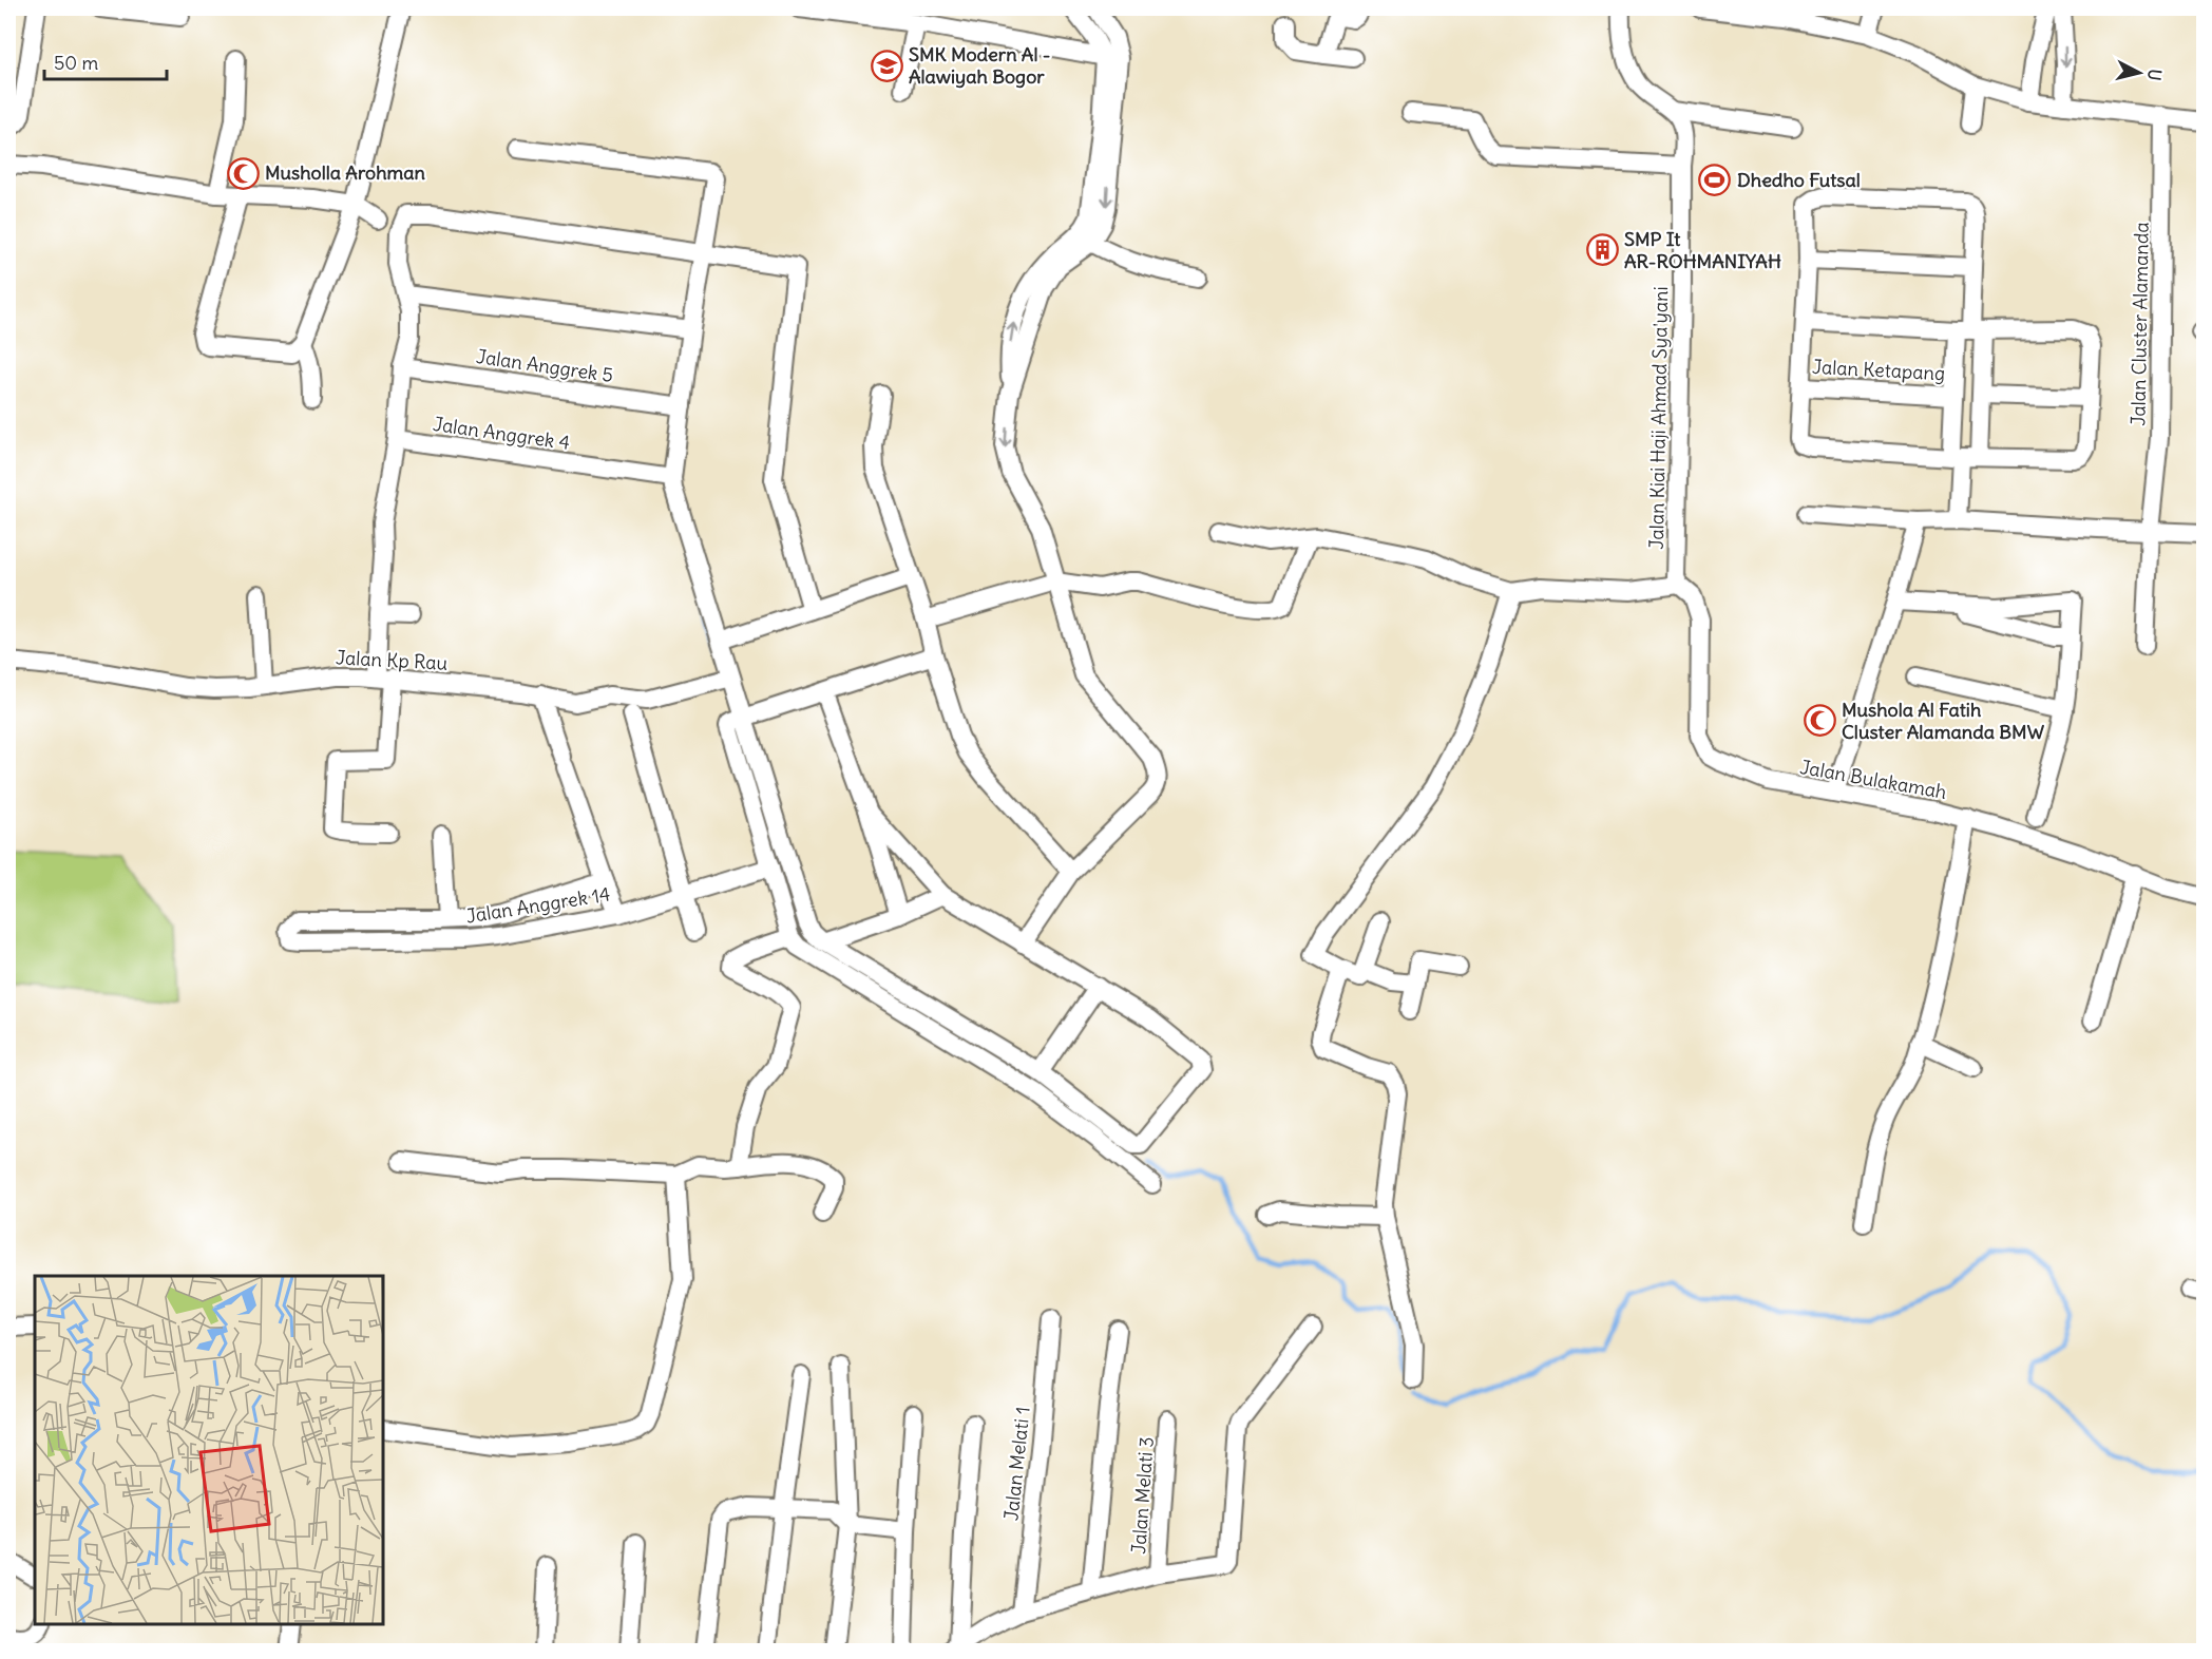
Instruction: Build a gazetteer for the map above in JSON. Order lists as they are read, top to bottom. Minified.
{"streets":{"street":["Jalan Cluster Alamanda","Jalan Anggrek 5","Jalan Ketapang","Jalan Kiai Haji Ahmad Sya'yani","Jalan Anggrek 4","Jalan Kp Rau","Jalan Bulakamah","Jalan Anggrek 14","Jalan Melati 1","Jalan Melati 3"]},"crossings":[["Jalan Kiai Haji Ahmad Sya'yani","Jalan Bulakamah"]],"places":{"school or university":["SMK Modern Al - Alawiyah Bogor"],"mosque":["Musholla Arohman","Mushola Al Fatih Cluster Alamanda BMW"],"sports":["Dhedho Futsal"],"building":["SMP It AR-ROHMANIYAH"]},"scale_bar":"50 m","north":"right"}
